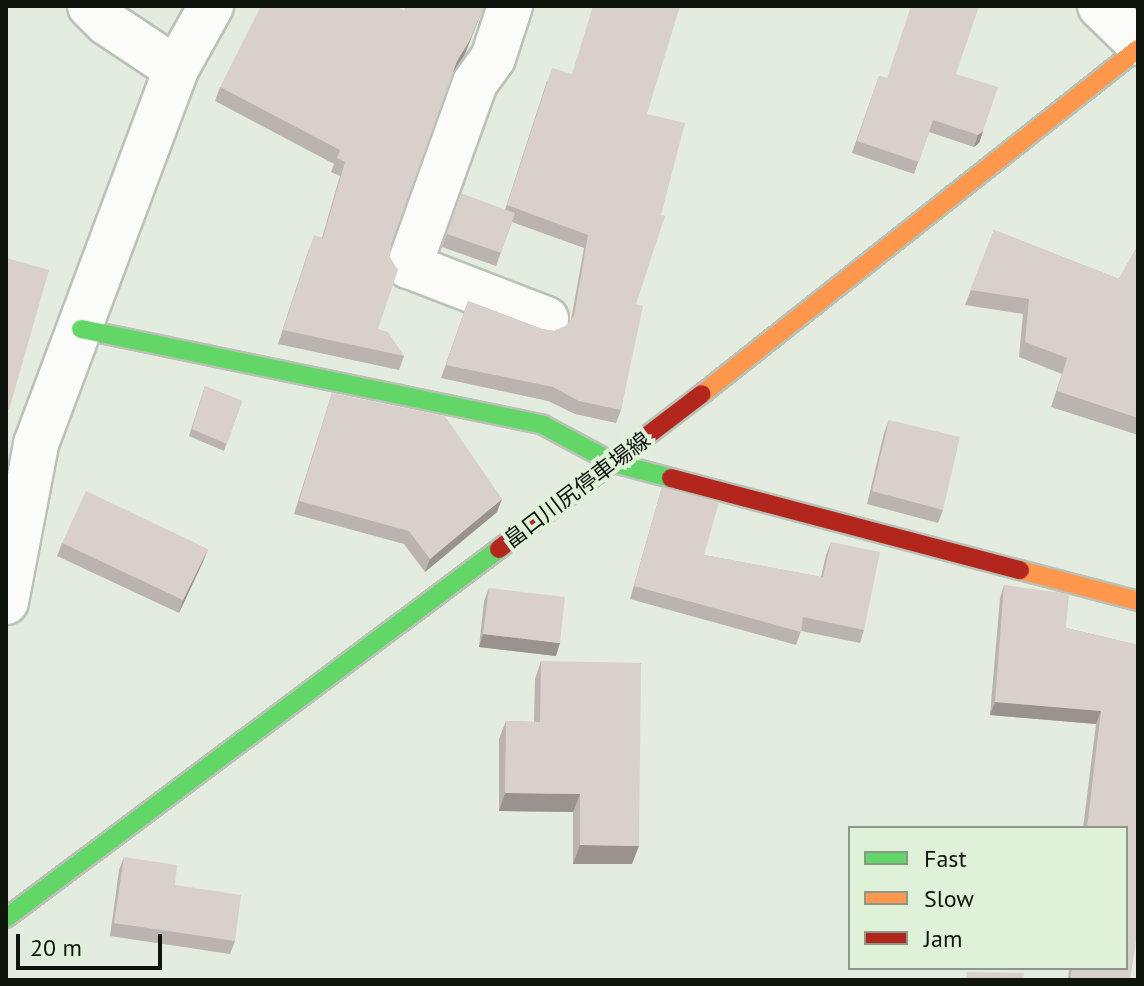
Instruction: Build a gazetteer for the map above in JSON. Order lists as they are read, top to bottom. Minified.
{"streets":{"main road":["畠口川尻停車場線"]},"legend":["Fast","Slow","Jam"],"scale_bar":"20 m"}
